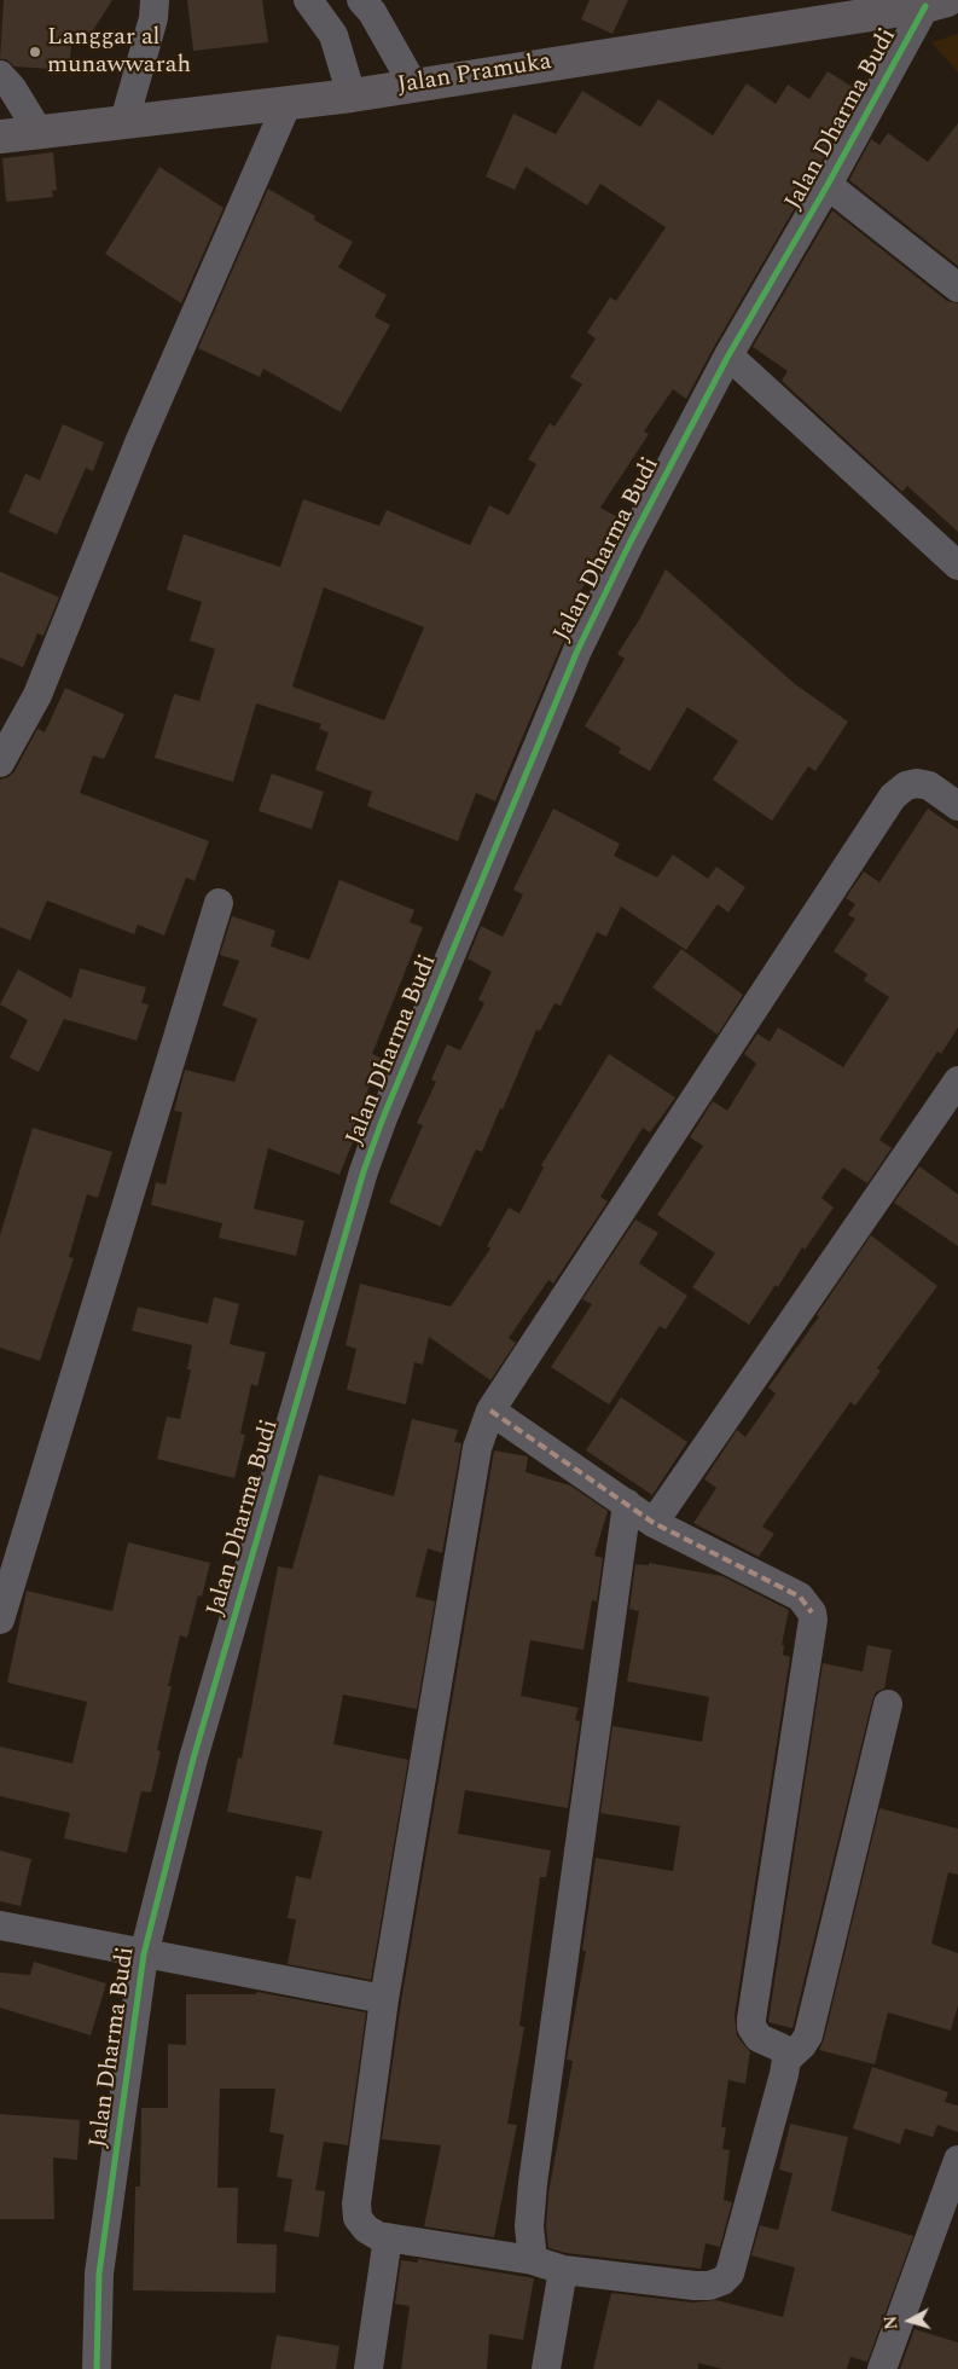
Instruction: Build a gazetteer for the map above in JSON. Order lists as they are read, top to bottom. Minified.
{"streets":{"main road":["Jalan Pramuka"],"street":["Jalan Dharma Budi"]},"crossings":[["Jalan Pramuka","Jalan Dharma Budi"]],"places":["Langgar al munawwarah"],"north":"left"}
